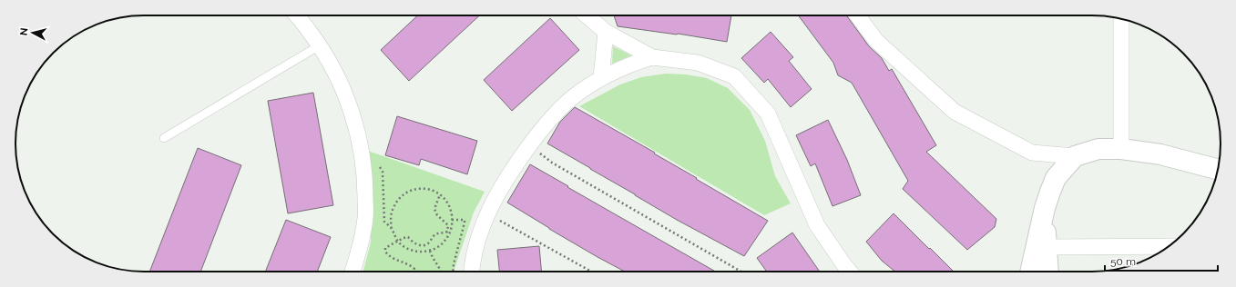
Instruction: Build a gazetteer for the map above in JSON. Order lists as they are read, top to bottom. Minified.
{"scale_bar":"50 m","north":"left"}
